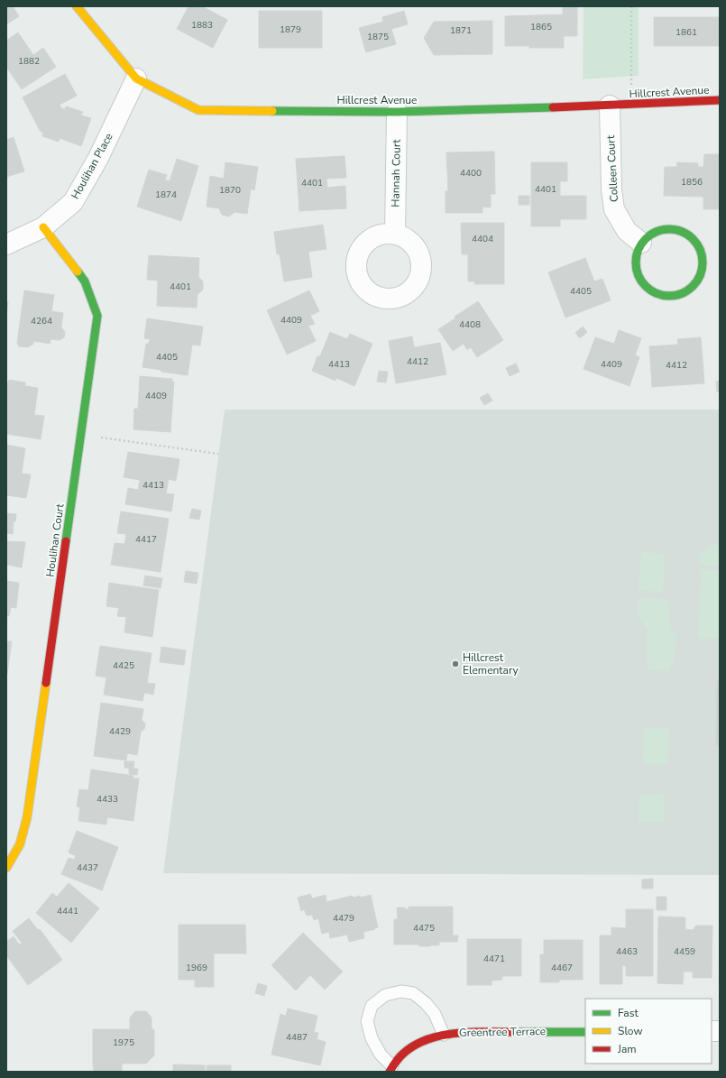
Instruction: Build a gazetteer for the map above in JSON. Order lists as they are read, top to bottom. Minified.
{"streets":{"street":["Hillcrest Avenue","Houlihan Place","Colleen Court","Hannah Court","Houlihan Court","Greentree Terrace"]},"crossings":[["Hillcrest Avenue","Houlihan Place"],["Hillcrest Avenue","Colleen Court"],["Hillcrest Avenue","Hannah Court"],["Houlihan Place","Houlihan Court"]],"places":["Hillcrest Elementary"],"house_numbers":["1883","1865","1879","1871","1861","1875","1882","4400","1856","4401","4401","1870","1874","4404","4401","4405","4409","4264","4408","4405","4412","4413","4409","4412","4409","4413","4417","4425","4429","4433","4437","4441","4479","4475","4463","4459","4471","1969","4467","4487","1975"],"legend":["Fast","Slow","Jam"]}
